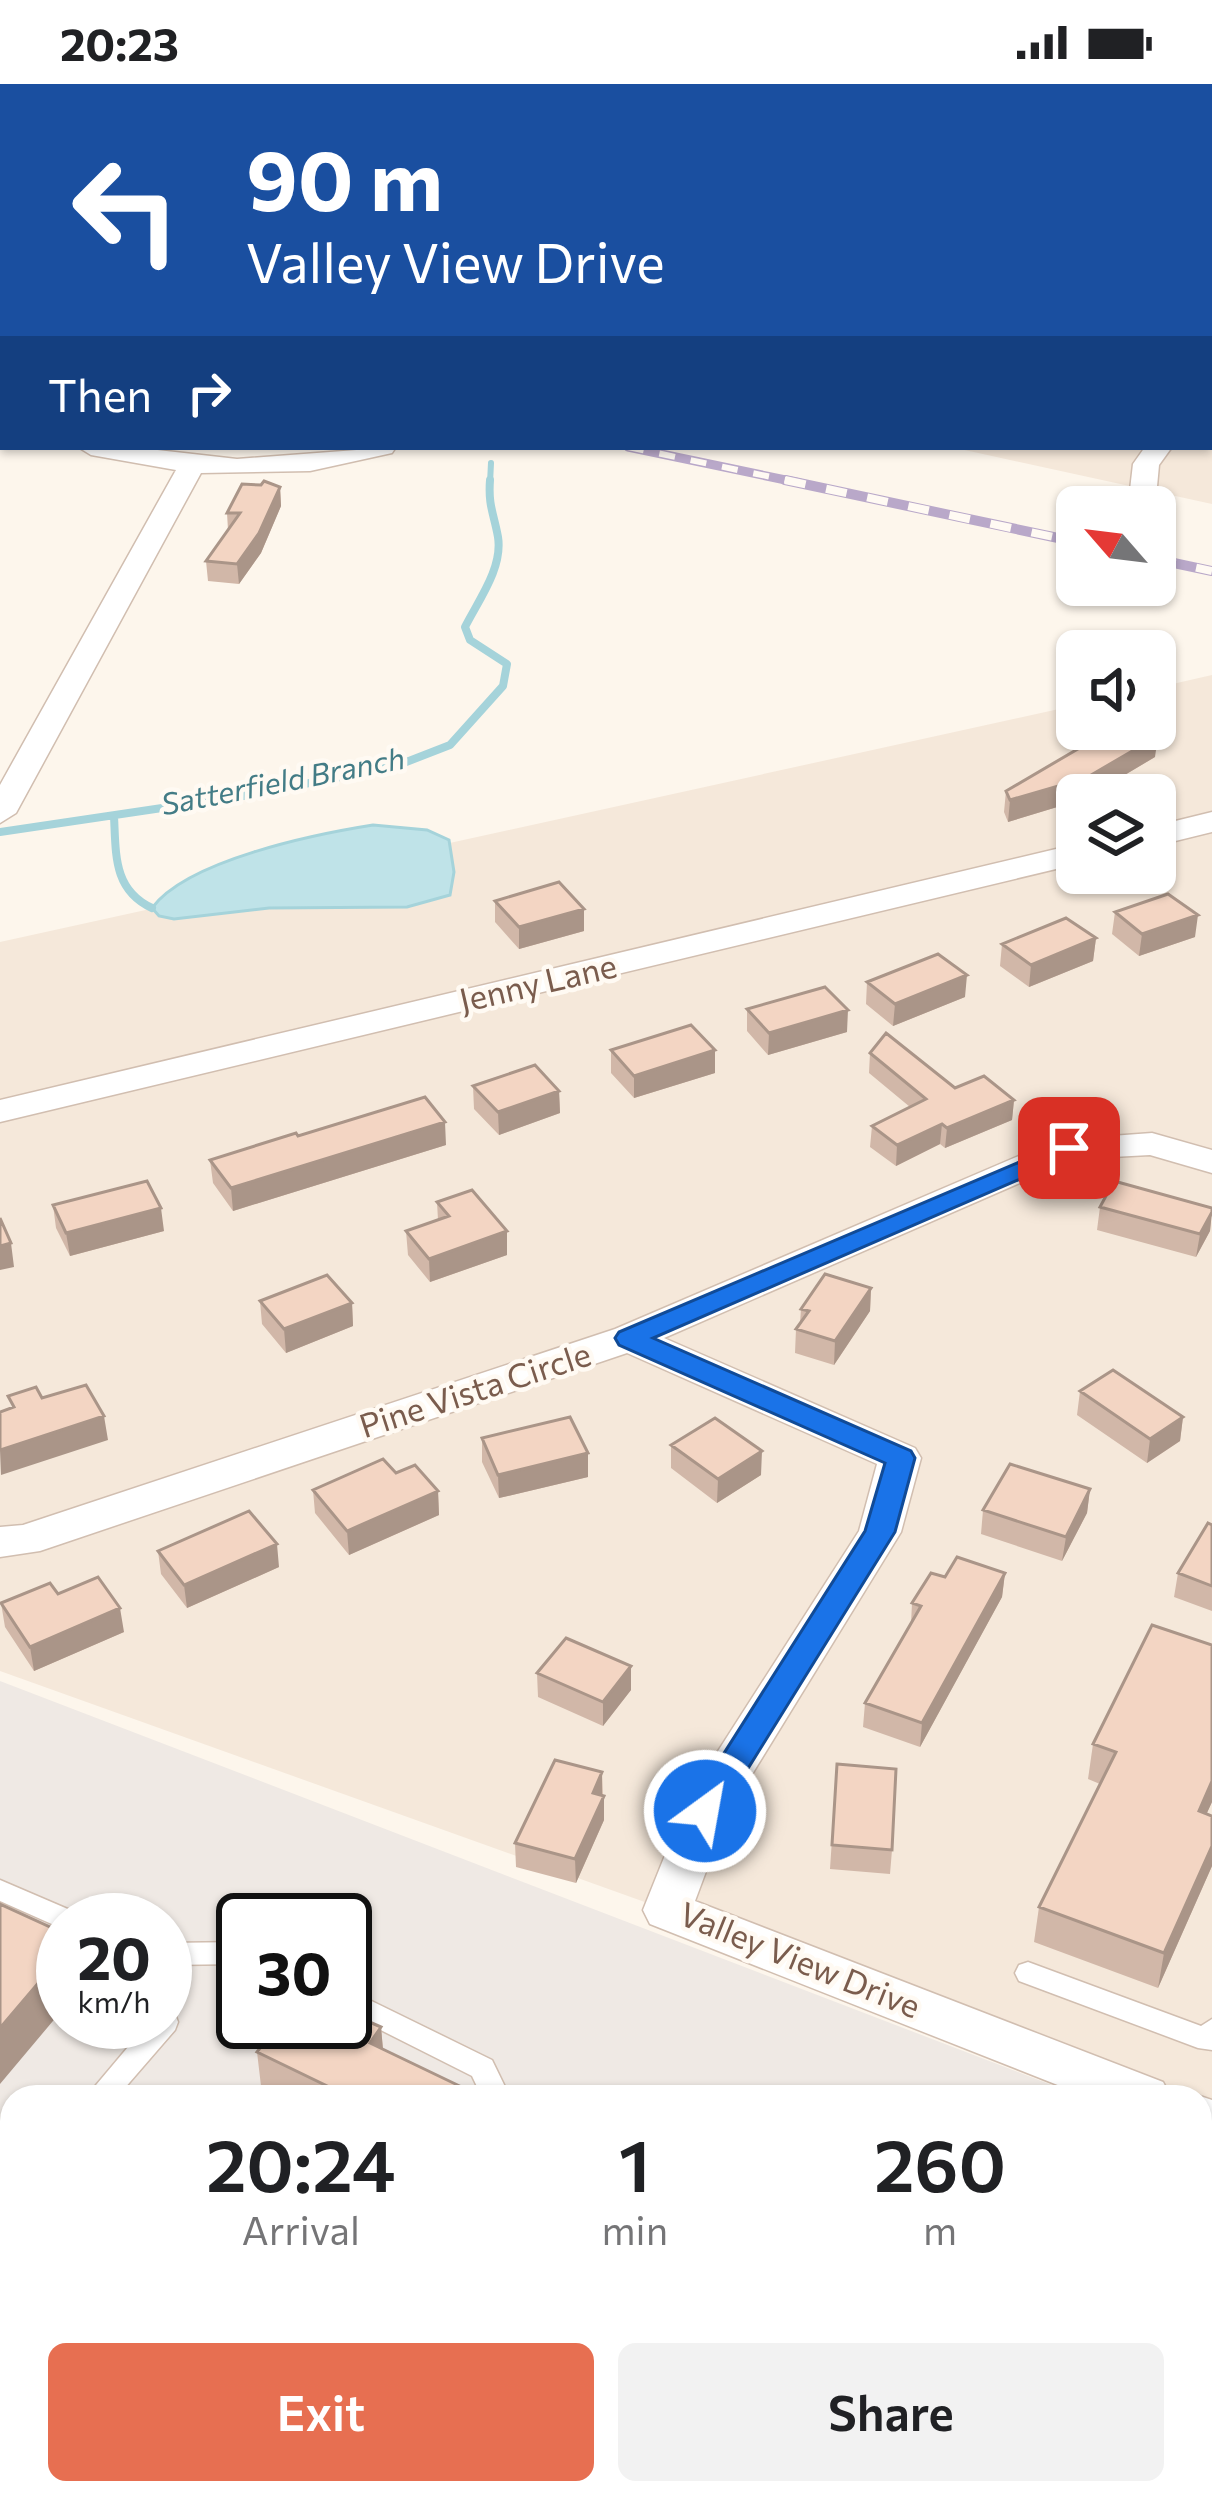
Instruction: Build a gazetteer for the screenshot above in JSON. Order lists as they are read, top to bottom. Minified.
{"streets":{"street":["Jenny Lane","Pine Vista Circle","Valley View Drive"]},"crossings":[["Pine Vista Circle","Valley View Drive"]],"water":["Satterfield Branch"],"north":"top left","page":{"status":"20:23","turn":["90 m","Valley View Drive"],"then":"Then","speed":"20 km/h","limit":"30","eta":["20:24","Arrival","1","min","260","m"],"buttons":["Exit","Share"]}}
